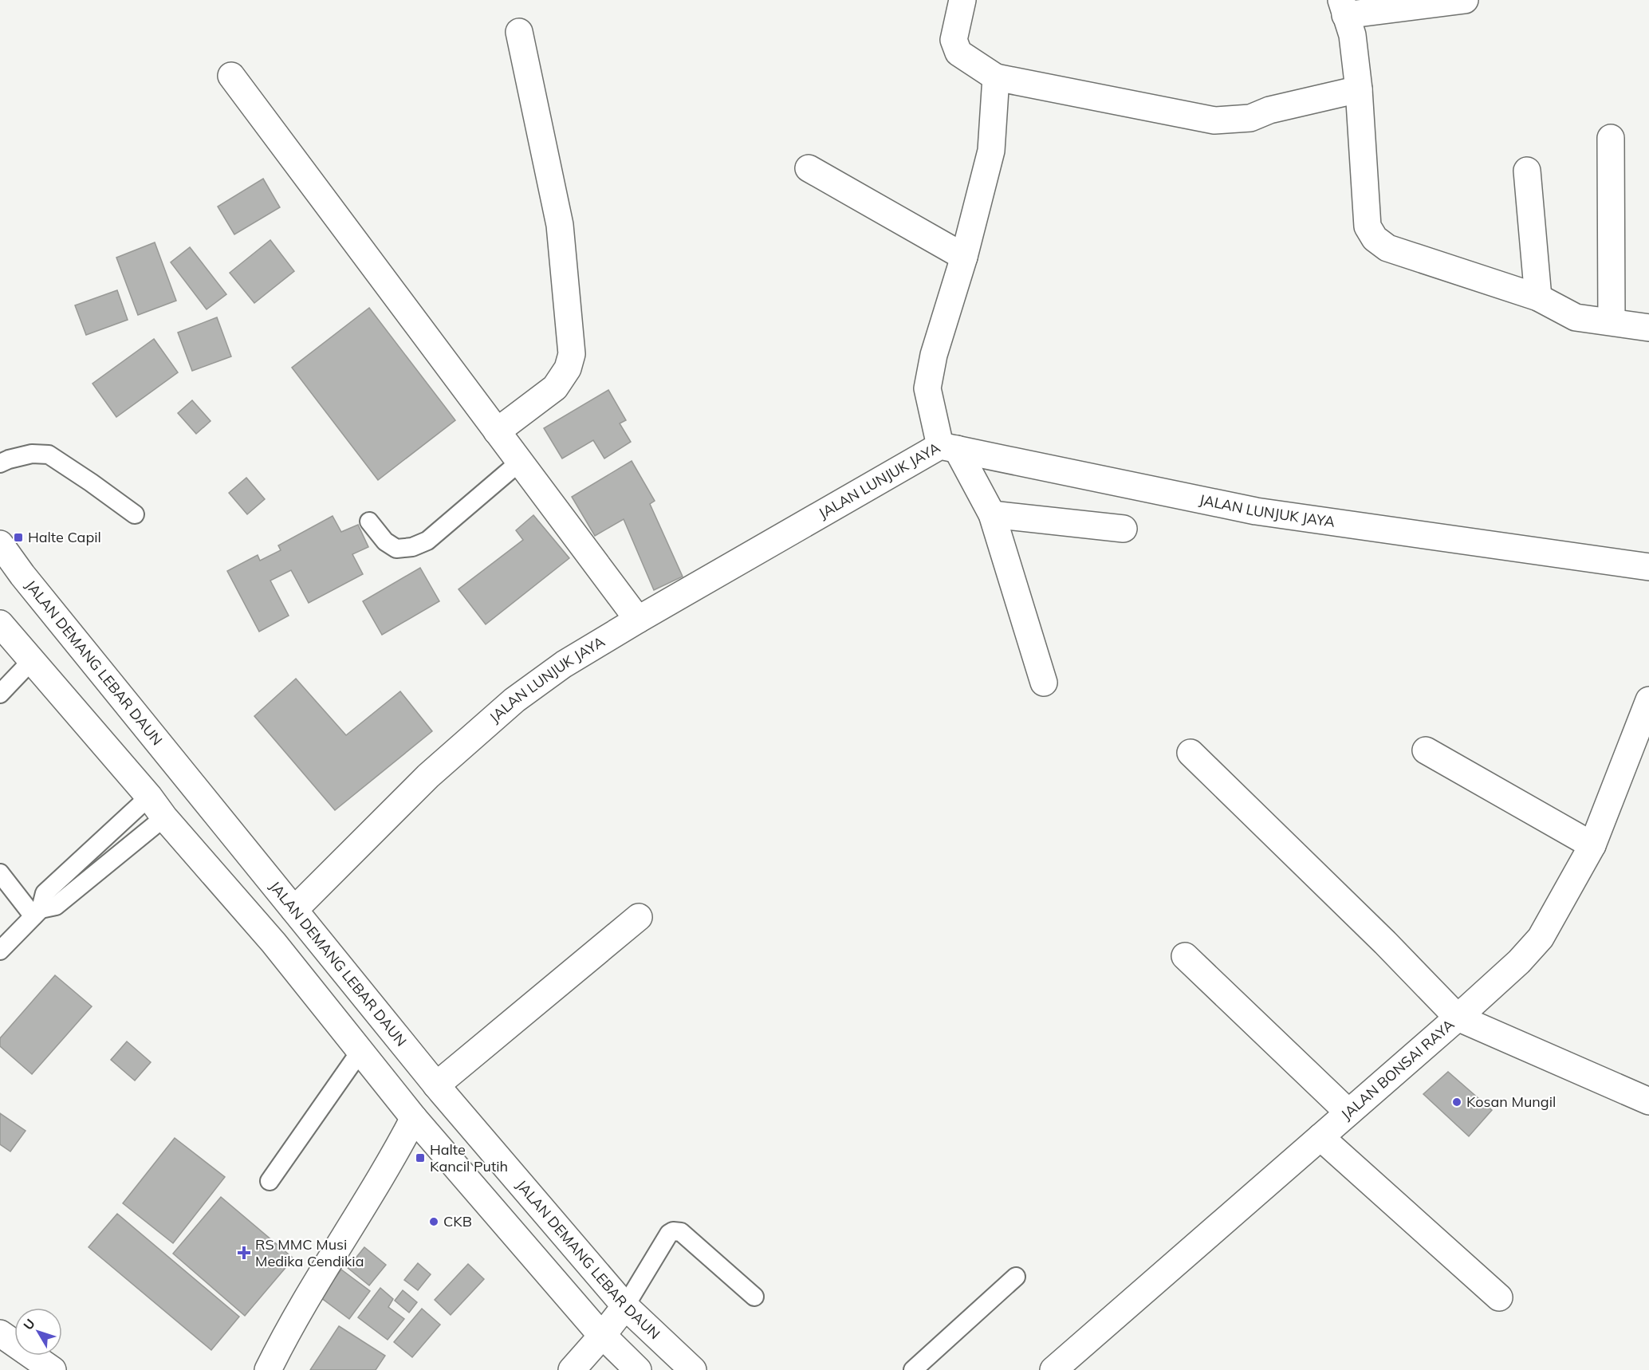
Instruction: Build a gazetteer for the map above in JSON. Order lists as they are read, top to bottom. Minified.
{"streets":{"main road":["JALAN LUNJUK JAYA","JALAN DEMANG LEBAR DAUN","JALAN BONSAI RAYA"]},"crossings":[["JALAN LUNJUK JAYA","JALAN DEMANG LEBAR DAUN"]],"places":{"transit":["Halte Capil","Halte Kancil Putih"],"other":["Kosan Mungil","CKB"],"health":["RS MMC Musi Medika Cendikia"]},"north":"top left"}
